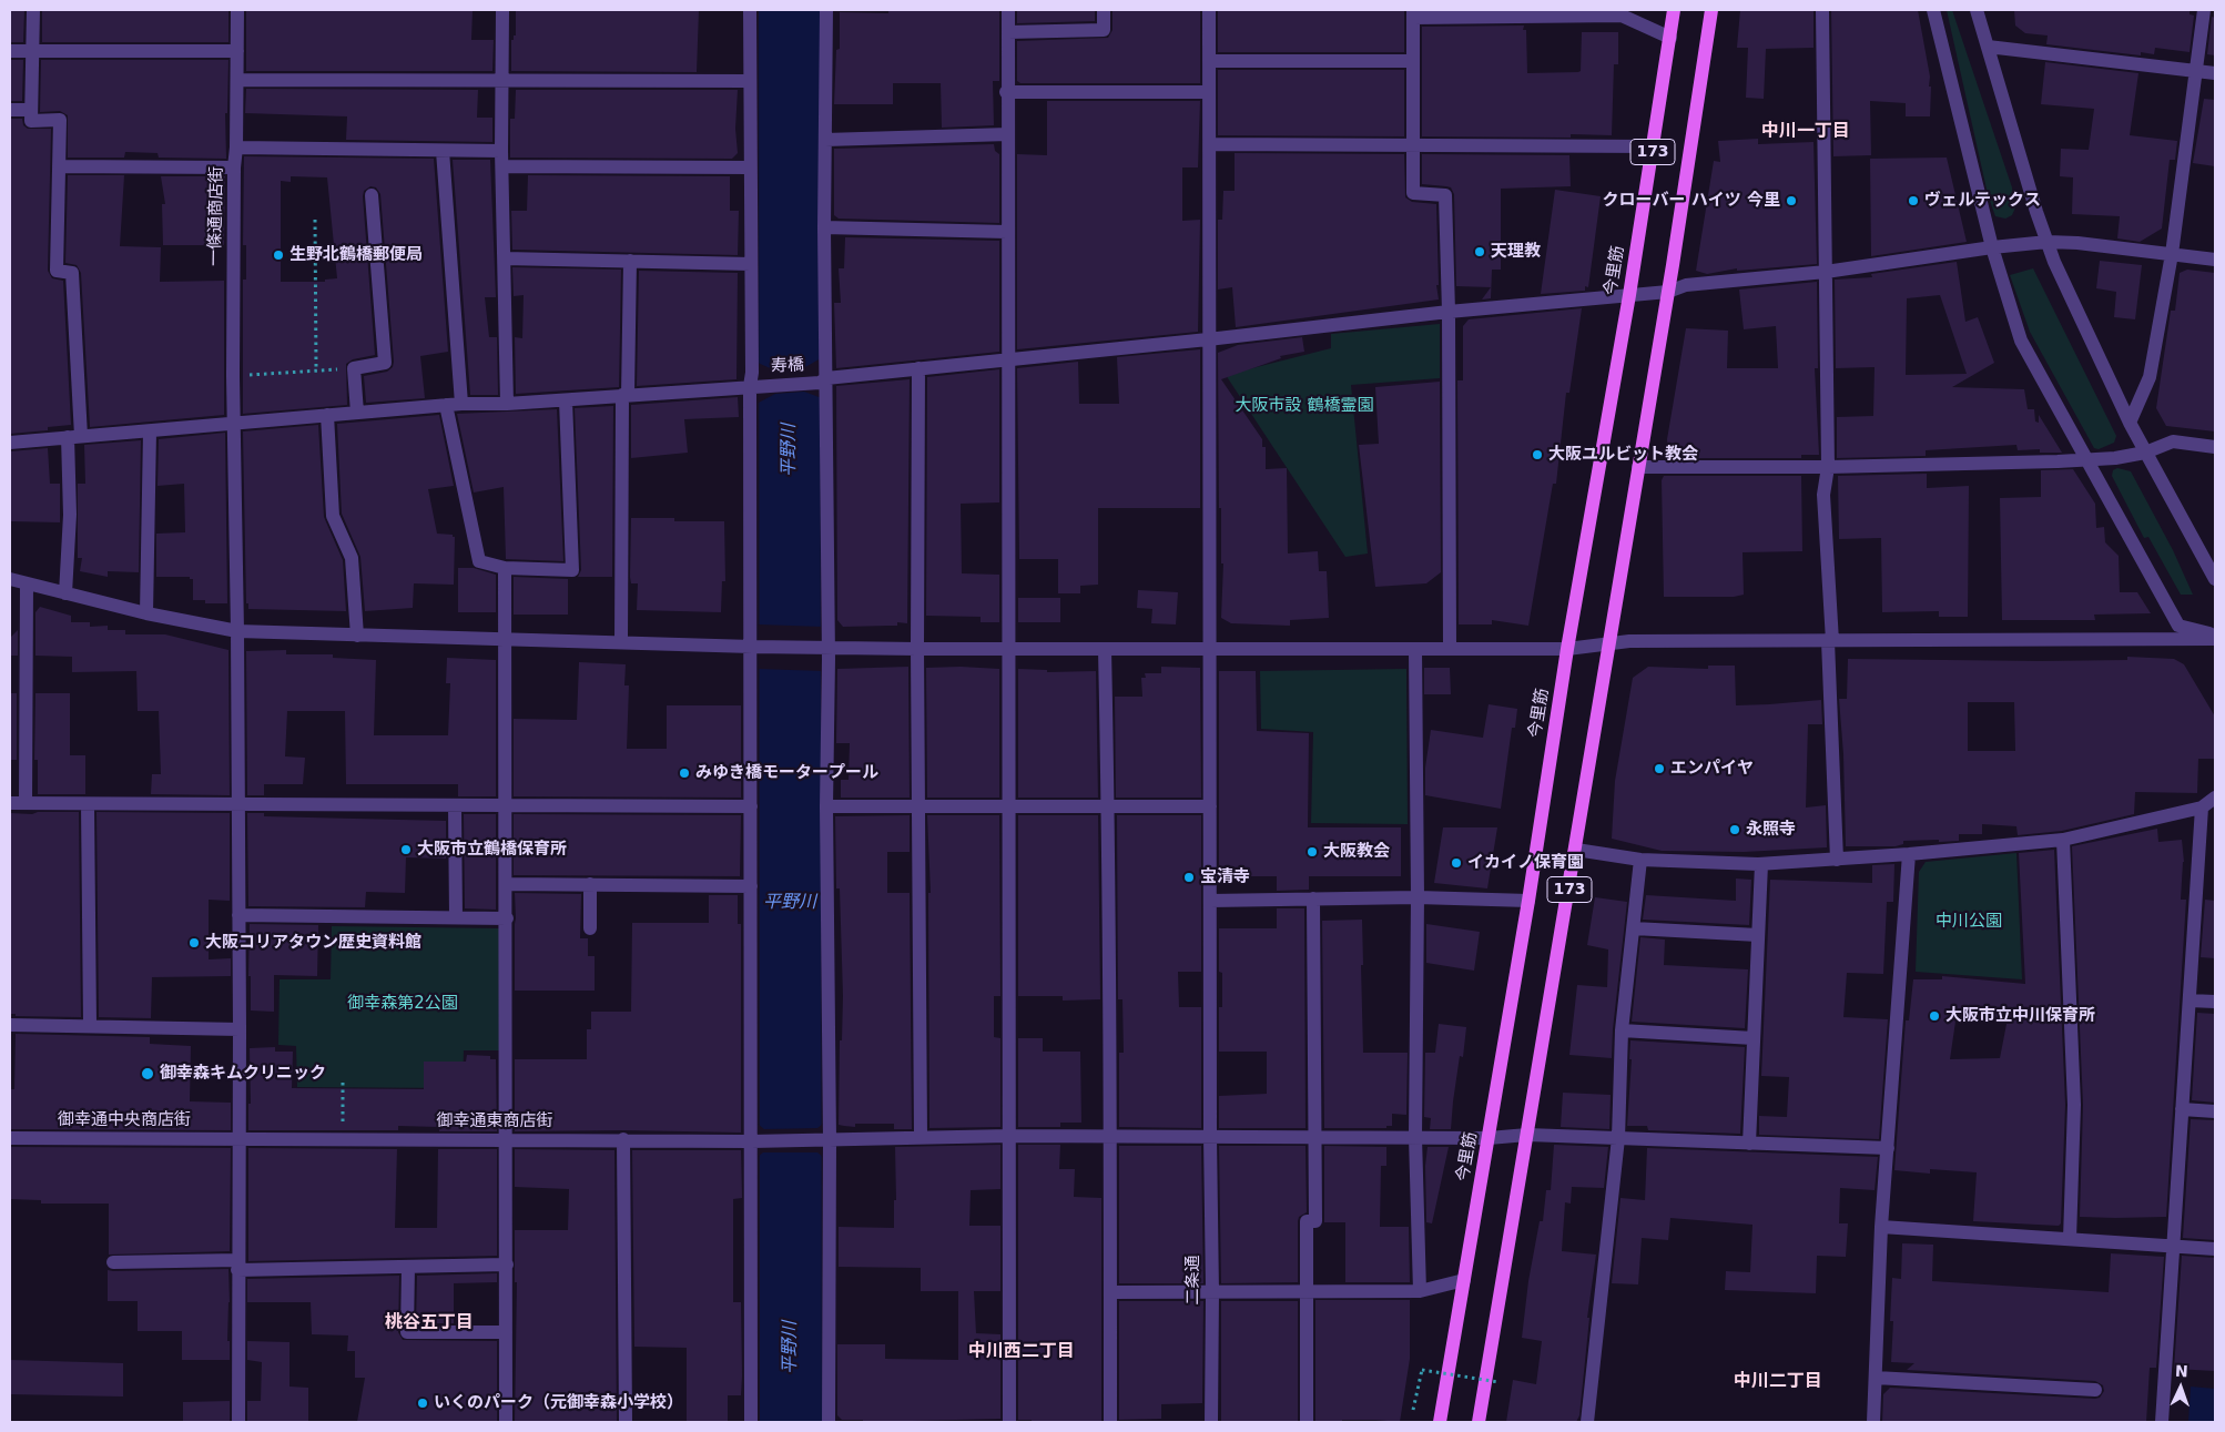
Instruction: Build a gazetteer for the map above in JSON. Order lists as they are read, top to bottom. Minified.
{"streets":{"main road":["173","今里筋"],"street":["一條通商店街","寿橋","御幸通中央商店街","御幸通東商店街","二条通"]},"crossings":[["173","寿橋"],["173","御幸通東商店街"],["一條通商店街","寿橋"],["一條通商店街","御幸通中央商店街"],["一條通商店街","御幸通東商店街"],["今里筋","寿橋"],["今里筋","御幸通東商店街"],["寿橋","二条通"],["御幸通中央商店街","御幸通東商店街"],["御幸通東商店街","二条通"]],"districts":["中川一丁目","桃谷五丁目","中川西二丁目","中川二丁目"],"water":["平野川"],"parks":["大阪市設 鶴橋霊園","中川公園","御幸森第2公園"],"places":["クローバー ハイツ 今里","ヴェルテックス","天理教","生野北鶴橋郵便局","大阪ユルビット教会","エンパイヤ","みゆき橋モータープール","永照寺","大阪市立鶴橋保育所","大阪教会","イカイノ保育園","宝清寺","大阪コリアタウン歴史資料館","大阪市立中川保育所","御幸森キムクリニック","いくのパーク（元御幸森小学校）"],"north":"top"}
